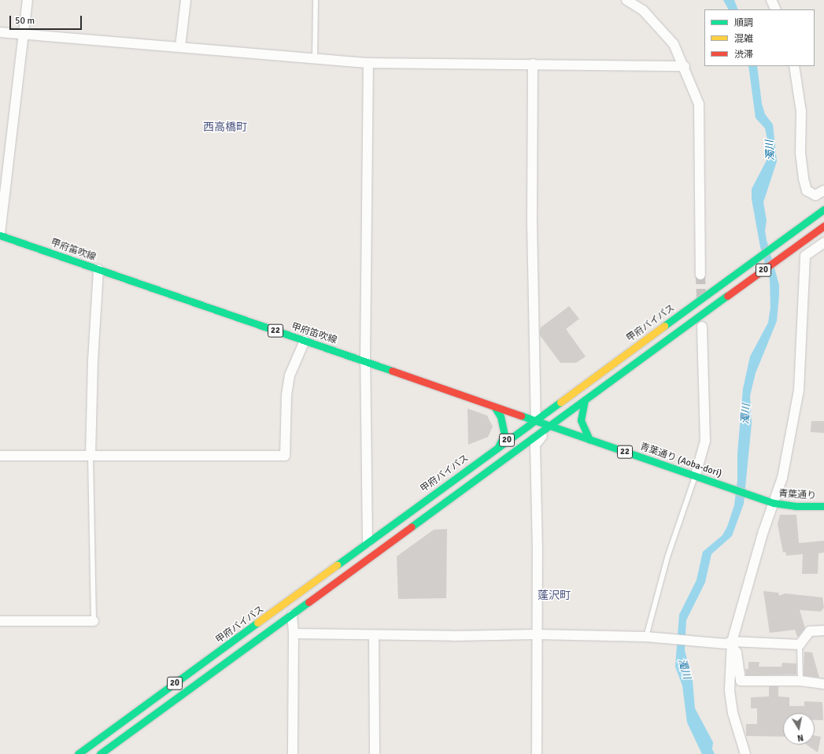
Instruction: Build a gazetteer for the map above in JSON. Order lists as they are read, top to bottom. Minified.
{"streets":{"main road":["甲府笛吹線","20","甲府バイパス","22","青葉通り (Aoba-dori)","青葉通り"]},"crossings":[["甲府笛吹線","20"],["甲府笛吹線","甲府バイパス"],["甲府笛吹線","青葉通り (Aoba-dori)"],["20","青葉通り (Aoba-dori)"],["青葉通り (Aoba-dori)","青葉通り"]],"districts":["西高橋町","蓬沢町"],"water":["濁川"],"legend":["順調","混雑","渋滞"],"scale_bar":"50 m","north":"bottom"}
